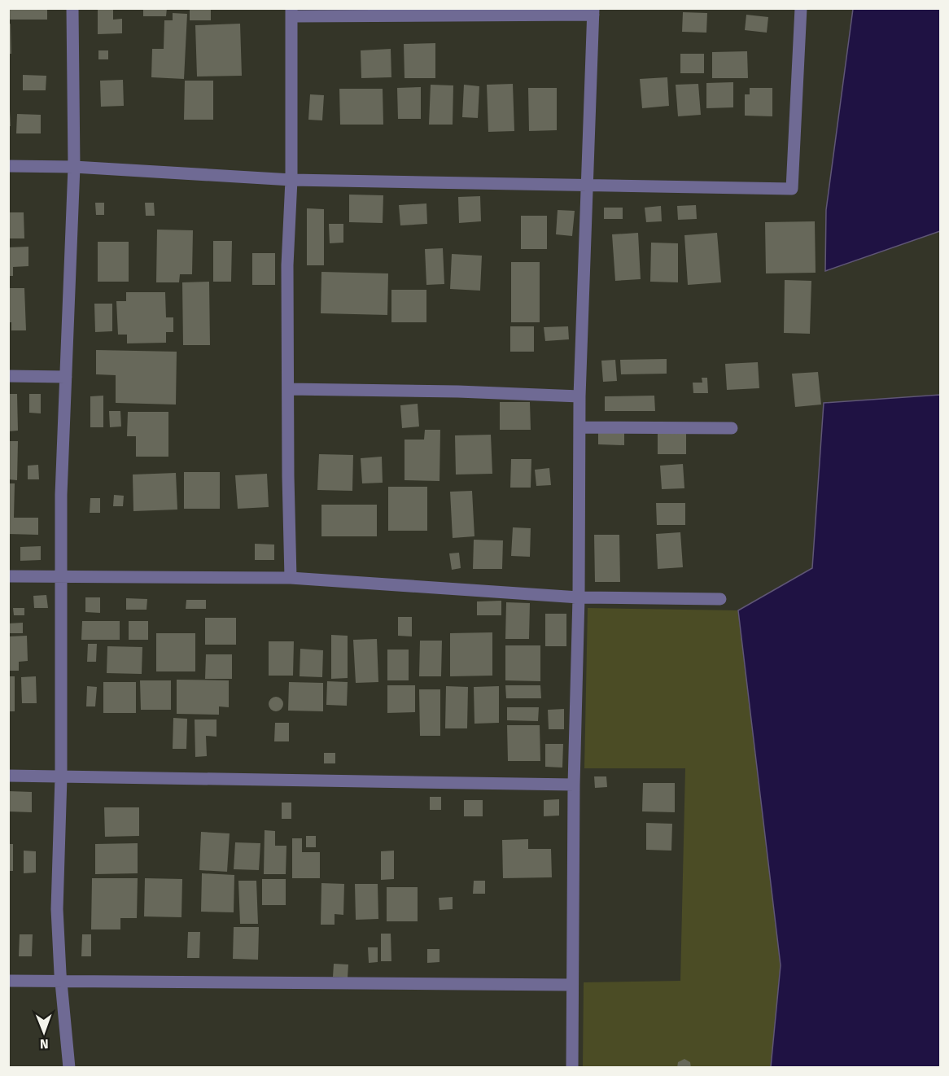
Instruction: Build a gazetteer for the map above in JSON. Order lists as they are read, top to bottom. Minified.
{"north":"bottom"}
